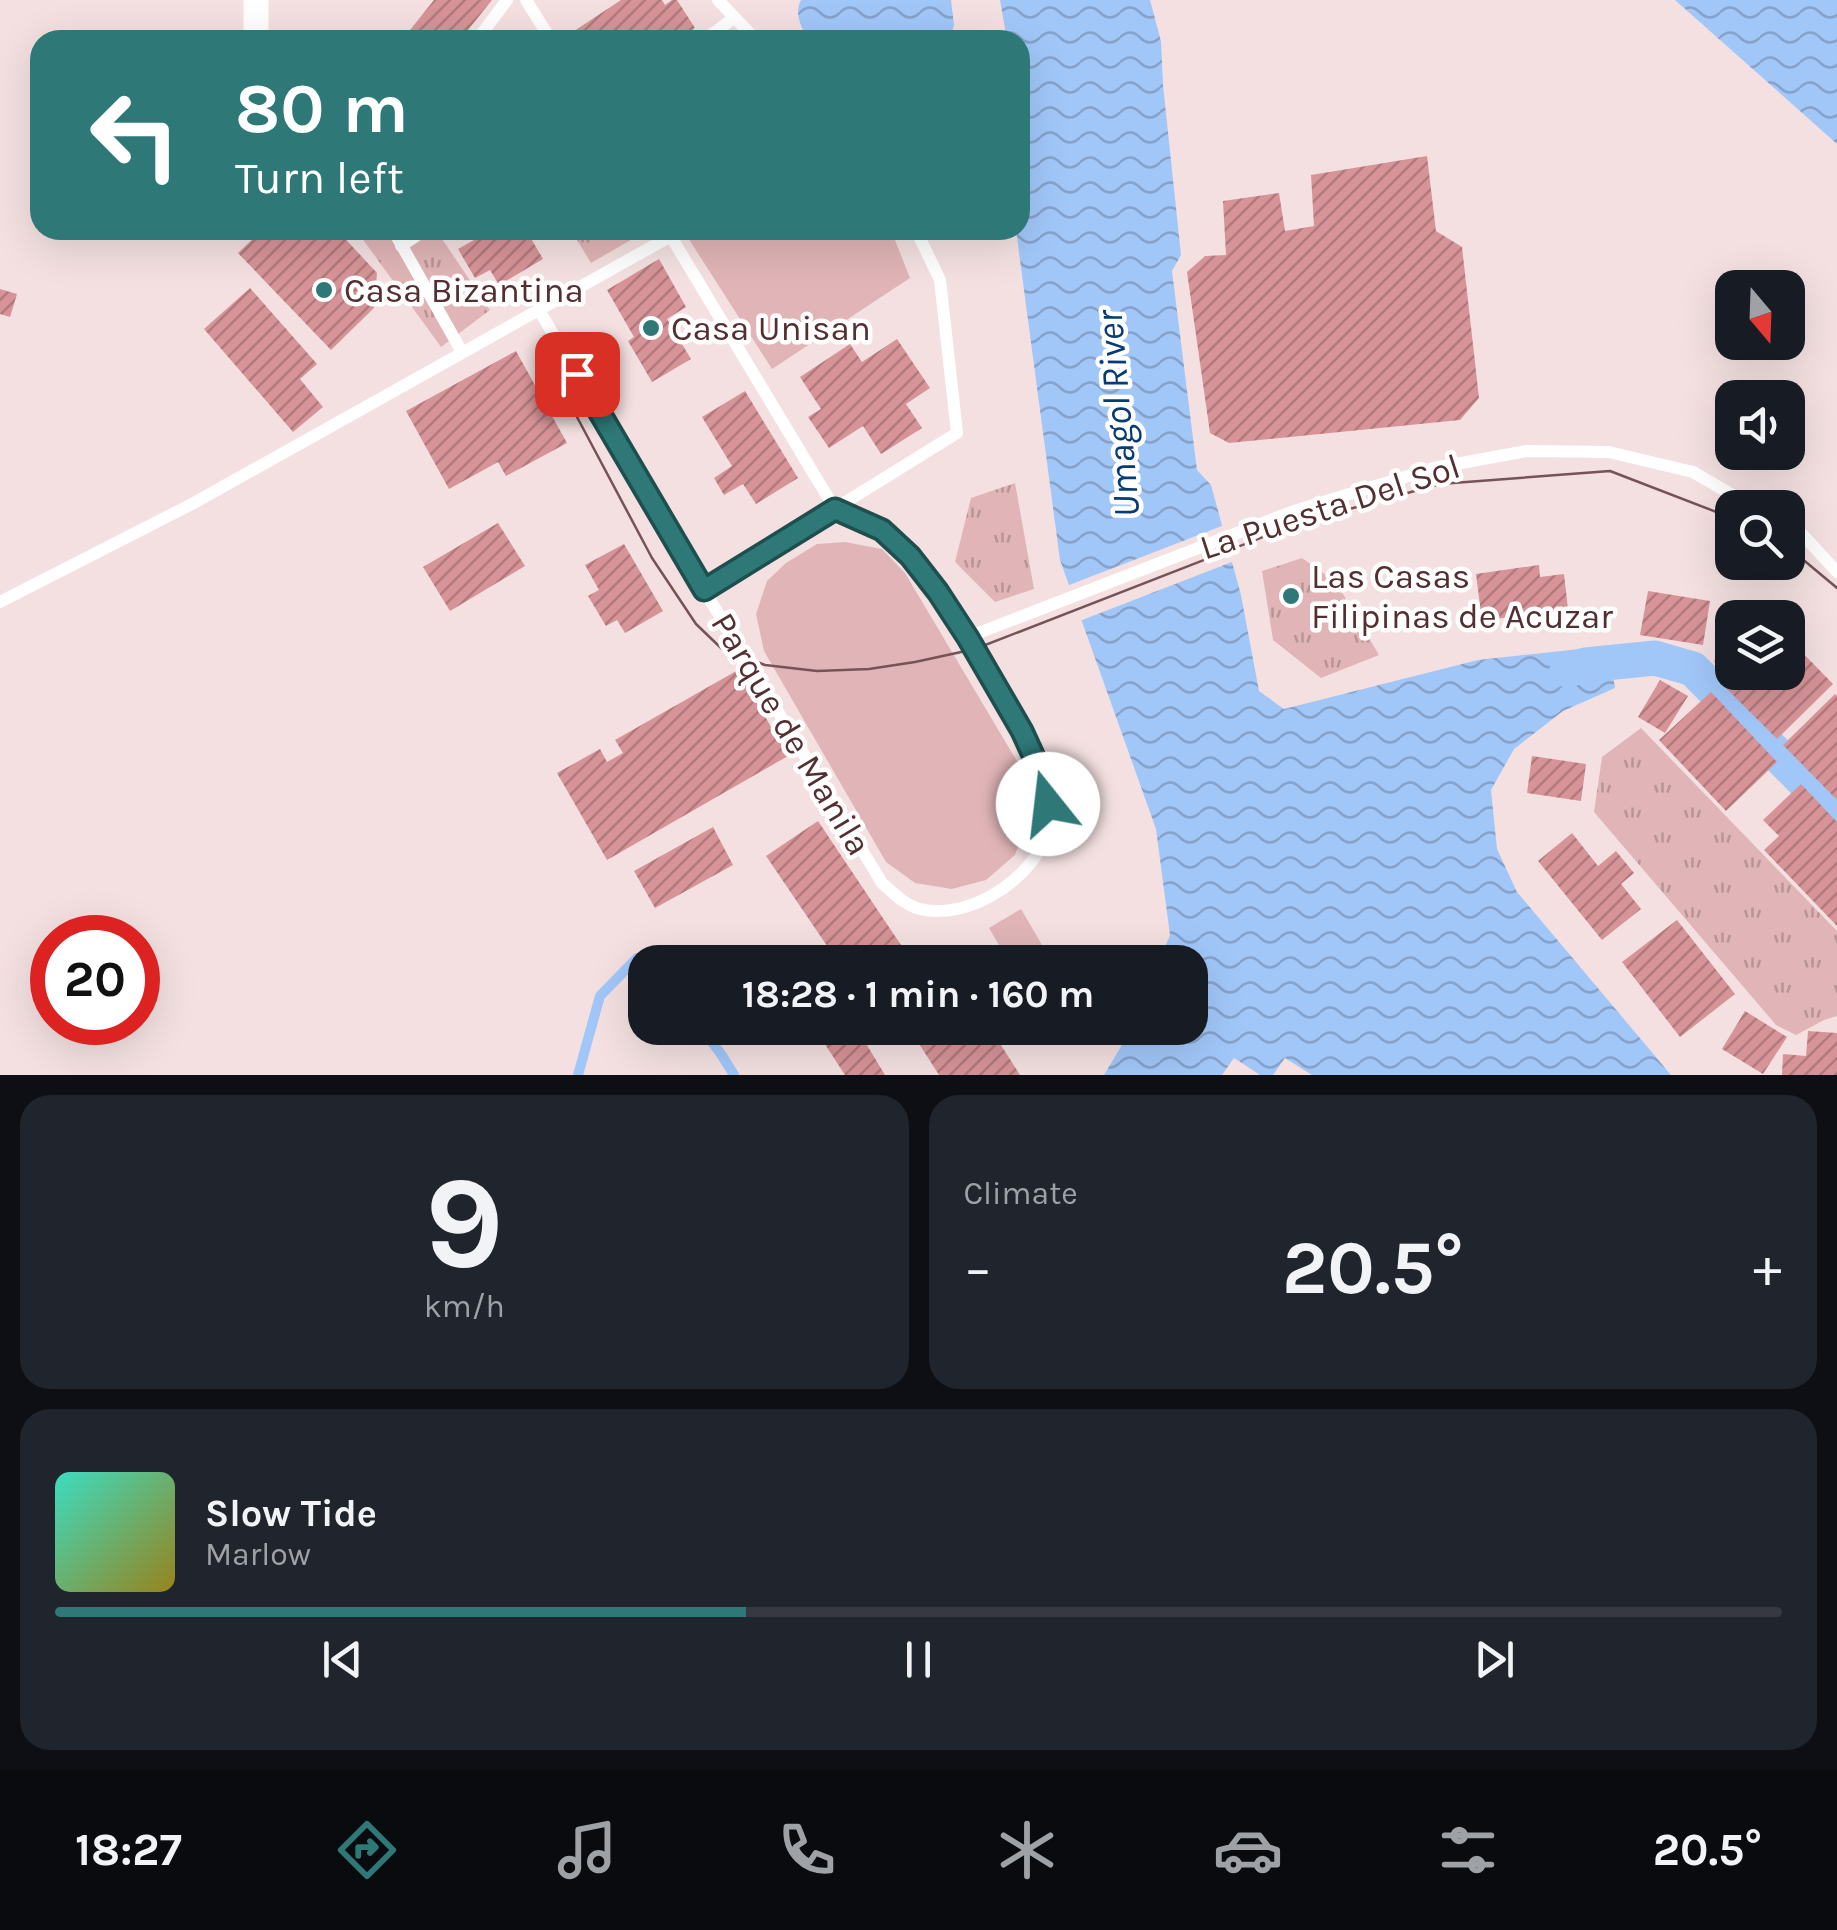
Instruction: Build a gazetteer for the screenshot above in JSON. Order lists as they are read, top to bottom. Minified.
{"streets":{"lane":["La Puesta Del Sol","Parque de Manila"]},"crossings":[["La Puesta Del Sol","Parque de Manila"]],"water":["Umagol River"],"places":["Casa Bizantina","Casa Unisan","Las Casas Filipinas de Acuzar"],"north":"bottom","page":{"turn":["80 m","Turn left"],"limit":"20","trip":"18:28 · 1 min · 160 m","tile":[["9","km/h"],"Climate"],"heat":["−","20.5°","+"],"song":["Slow Tide","Marlow"],"tabs":["18:27","20.5°"]}}
